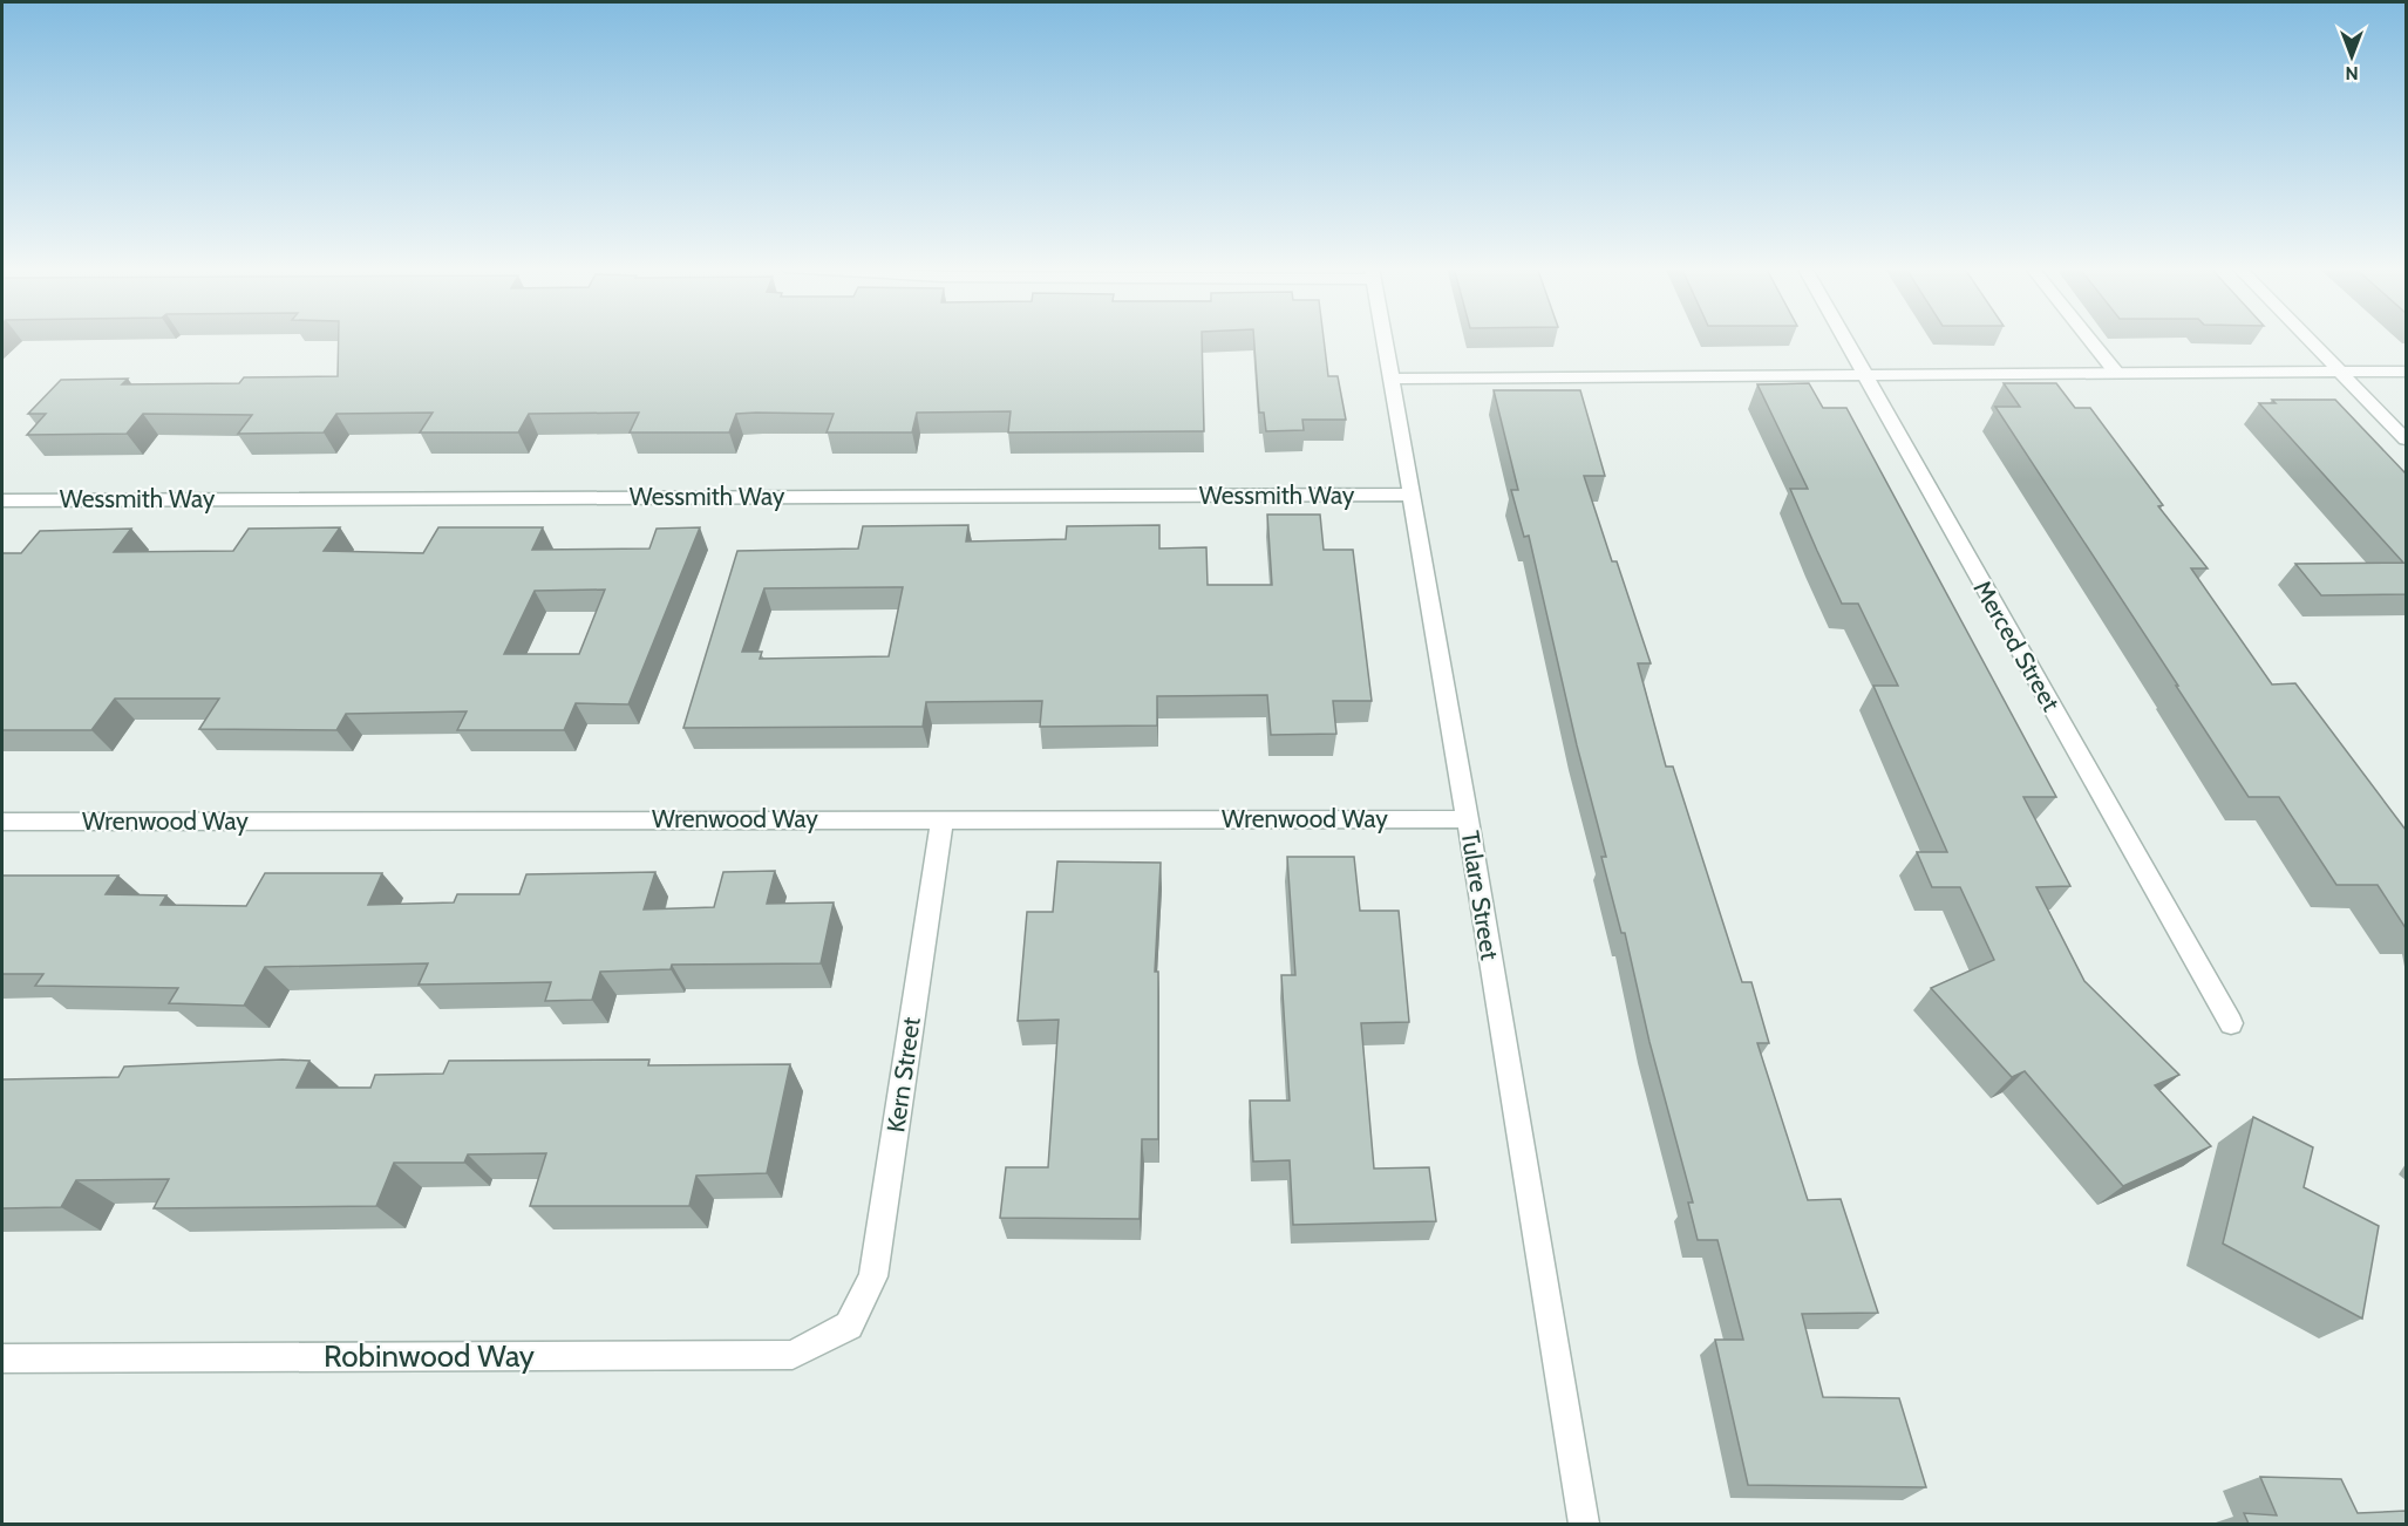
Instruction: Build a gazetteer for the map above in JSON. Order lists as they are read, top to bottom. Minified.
{"streets":{"street":["Wessmith Way","Merced Street","Wrenwood Way","Tulare Street","Kern Street","Robinwood Way"]},"crossings":[["Wessmith Way","Tulare Street"],["Wrenwood Way","Tulare Street"],["Wrenwood Way","Kern Street"],["Kern Street","Robinwood Way"]],"north":"bottom"}
